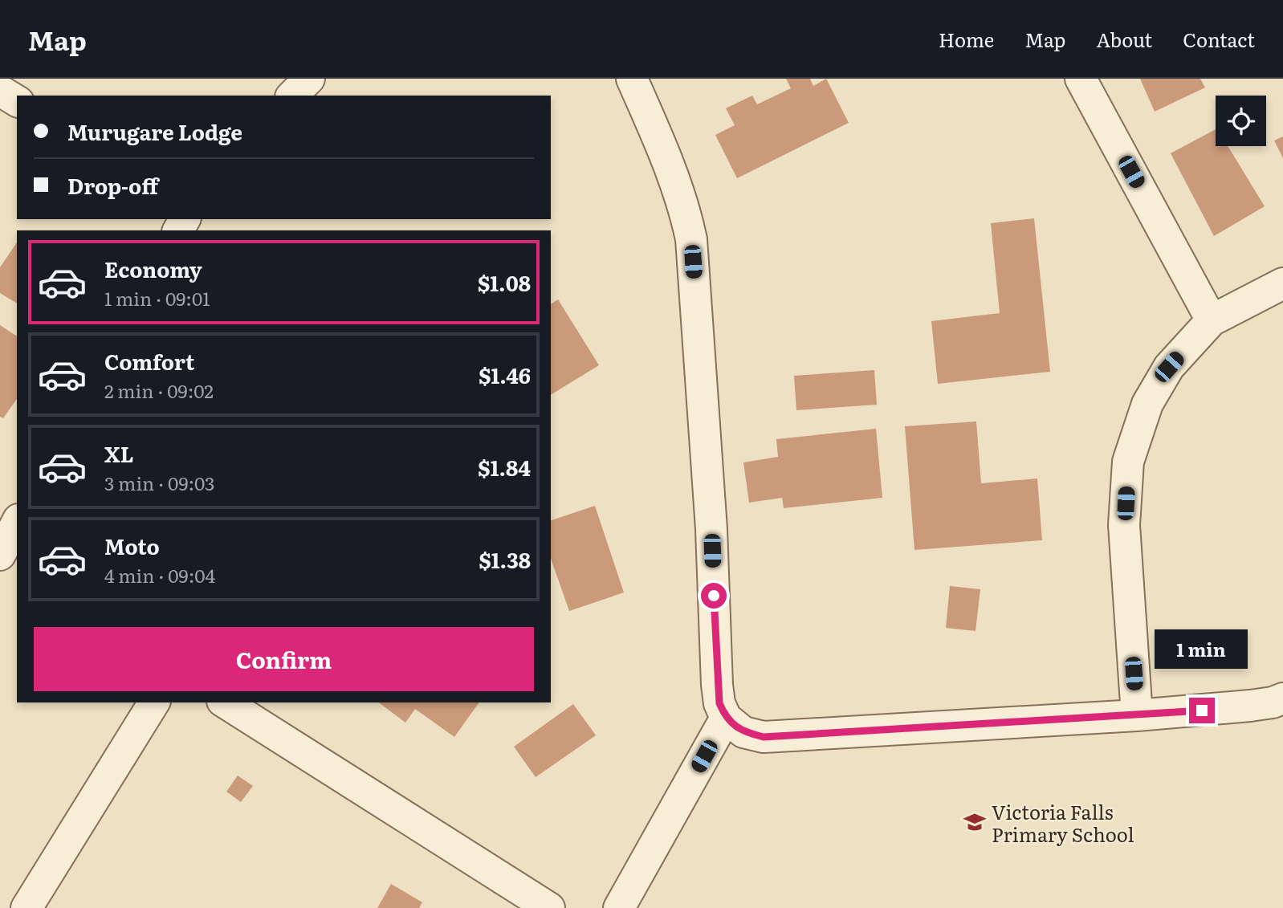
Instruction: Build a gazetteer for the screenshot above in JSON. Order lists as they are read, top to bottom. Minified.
{"places":{"school or university":["Victoria Falls Primary School"]},"page":{"header":"Map","nav":["Home","Map","About","Contact"],"banner":["Murugare Lodge","Drop-off"],"list":[{"name":"Economy","note":"1 min · 09:01","value":"$1.08"},{"name":"Comfort","note":"2 min · 09:02","value":"$1.46"},{"name":"XL","note":"3 min · 09:03","value":"$1.84"},{"name":"Moto","note":"4 min · 09:04","value":"$1.38"}],"buttons":"Confirm","bubble":"1 min"}}
